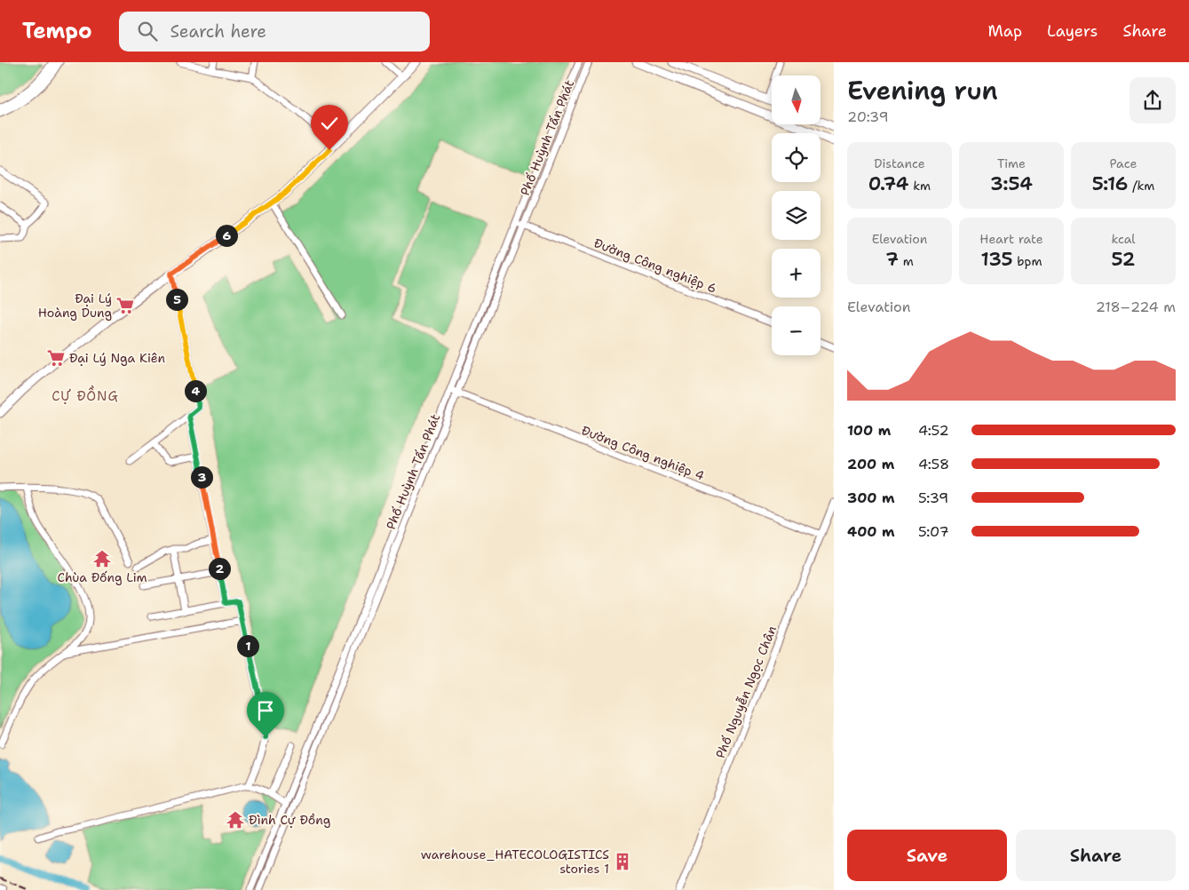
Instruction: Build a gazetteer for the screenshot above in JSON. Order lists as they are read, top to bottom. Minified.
{"streets":{"street":["Phố Huỳnh Tấn Phát","Đường Công nghiệp 6","Đường Công nghiệp 4","Phố Nguyễn Ngọc Chân"]},"crossings":[["Phố Huỳnh Tấn Phát","Đường Công nghiệp 6"],["Phố Huỳnh Tấn Phát","Đường Công nghiệp 4"],["Đường Công nghiệp 4","Phố Nguyễn Ngọc Chân"]],"districts":["CỰ ĐỒNG"],"places":{"supermarket":["Đại Lý Hoàng Dung","Đại Lý Nga Kiên"],"temple":["Chùa Đống Lim","Đình Cự Đồng"],"building":["warehouse_HATECOLOGISTICS stories 1"]},"north":"bottom","page":{"header":"Tempo","search":"Search here","nav":["Map","Layers","Share"],"heading":["Evening run","20:39"],"map_buttons":["+","−"],"stats":[["Distance","0.74 km"],["Time","3:54"],["Pace","5:16 /km"],["Elevation","7 m"],["Heart rate","135 bpm"],["kcal","52"]],"pins":["6","5","4","3","2","1"],"chart":["Elevation","218–224 m"],"list":[{"name":"100 m","note":"4:52"},{"name":"200 m","note":"4:58"},{"name":"300 m","note":"5:39"},{"name":"400 m","note":"5:07"}],"buttons":["Save","Share"]}}
